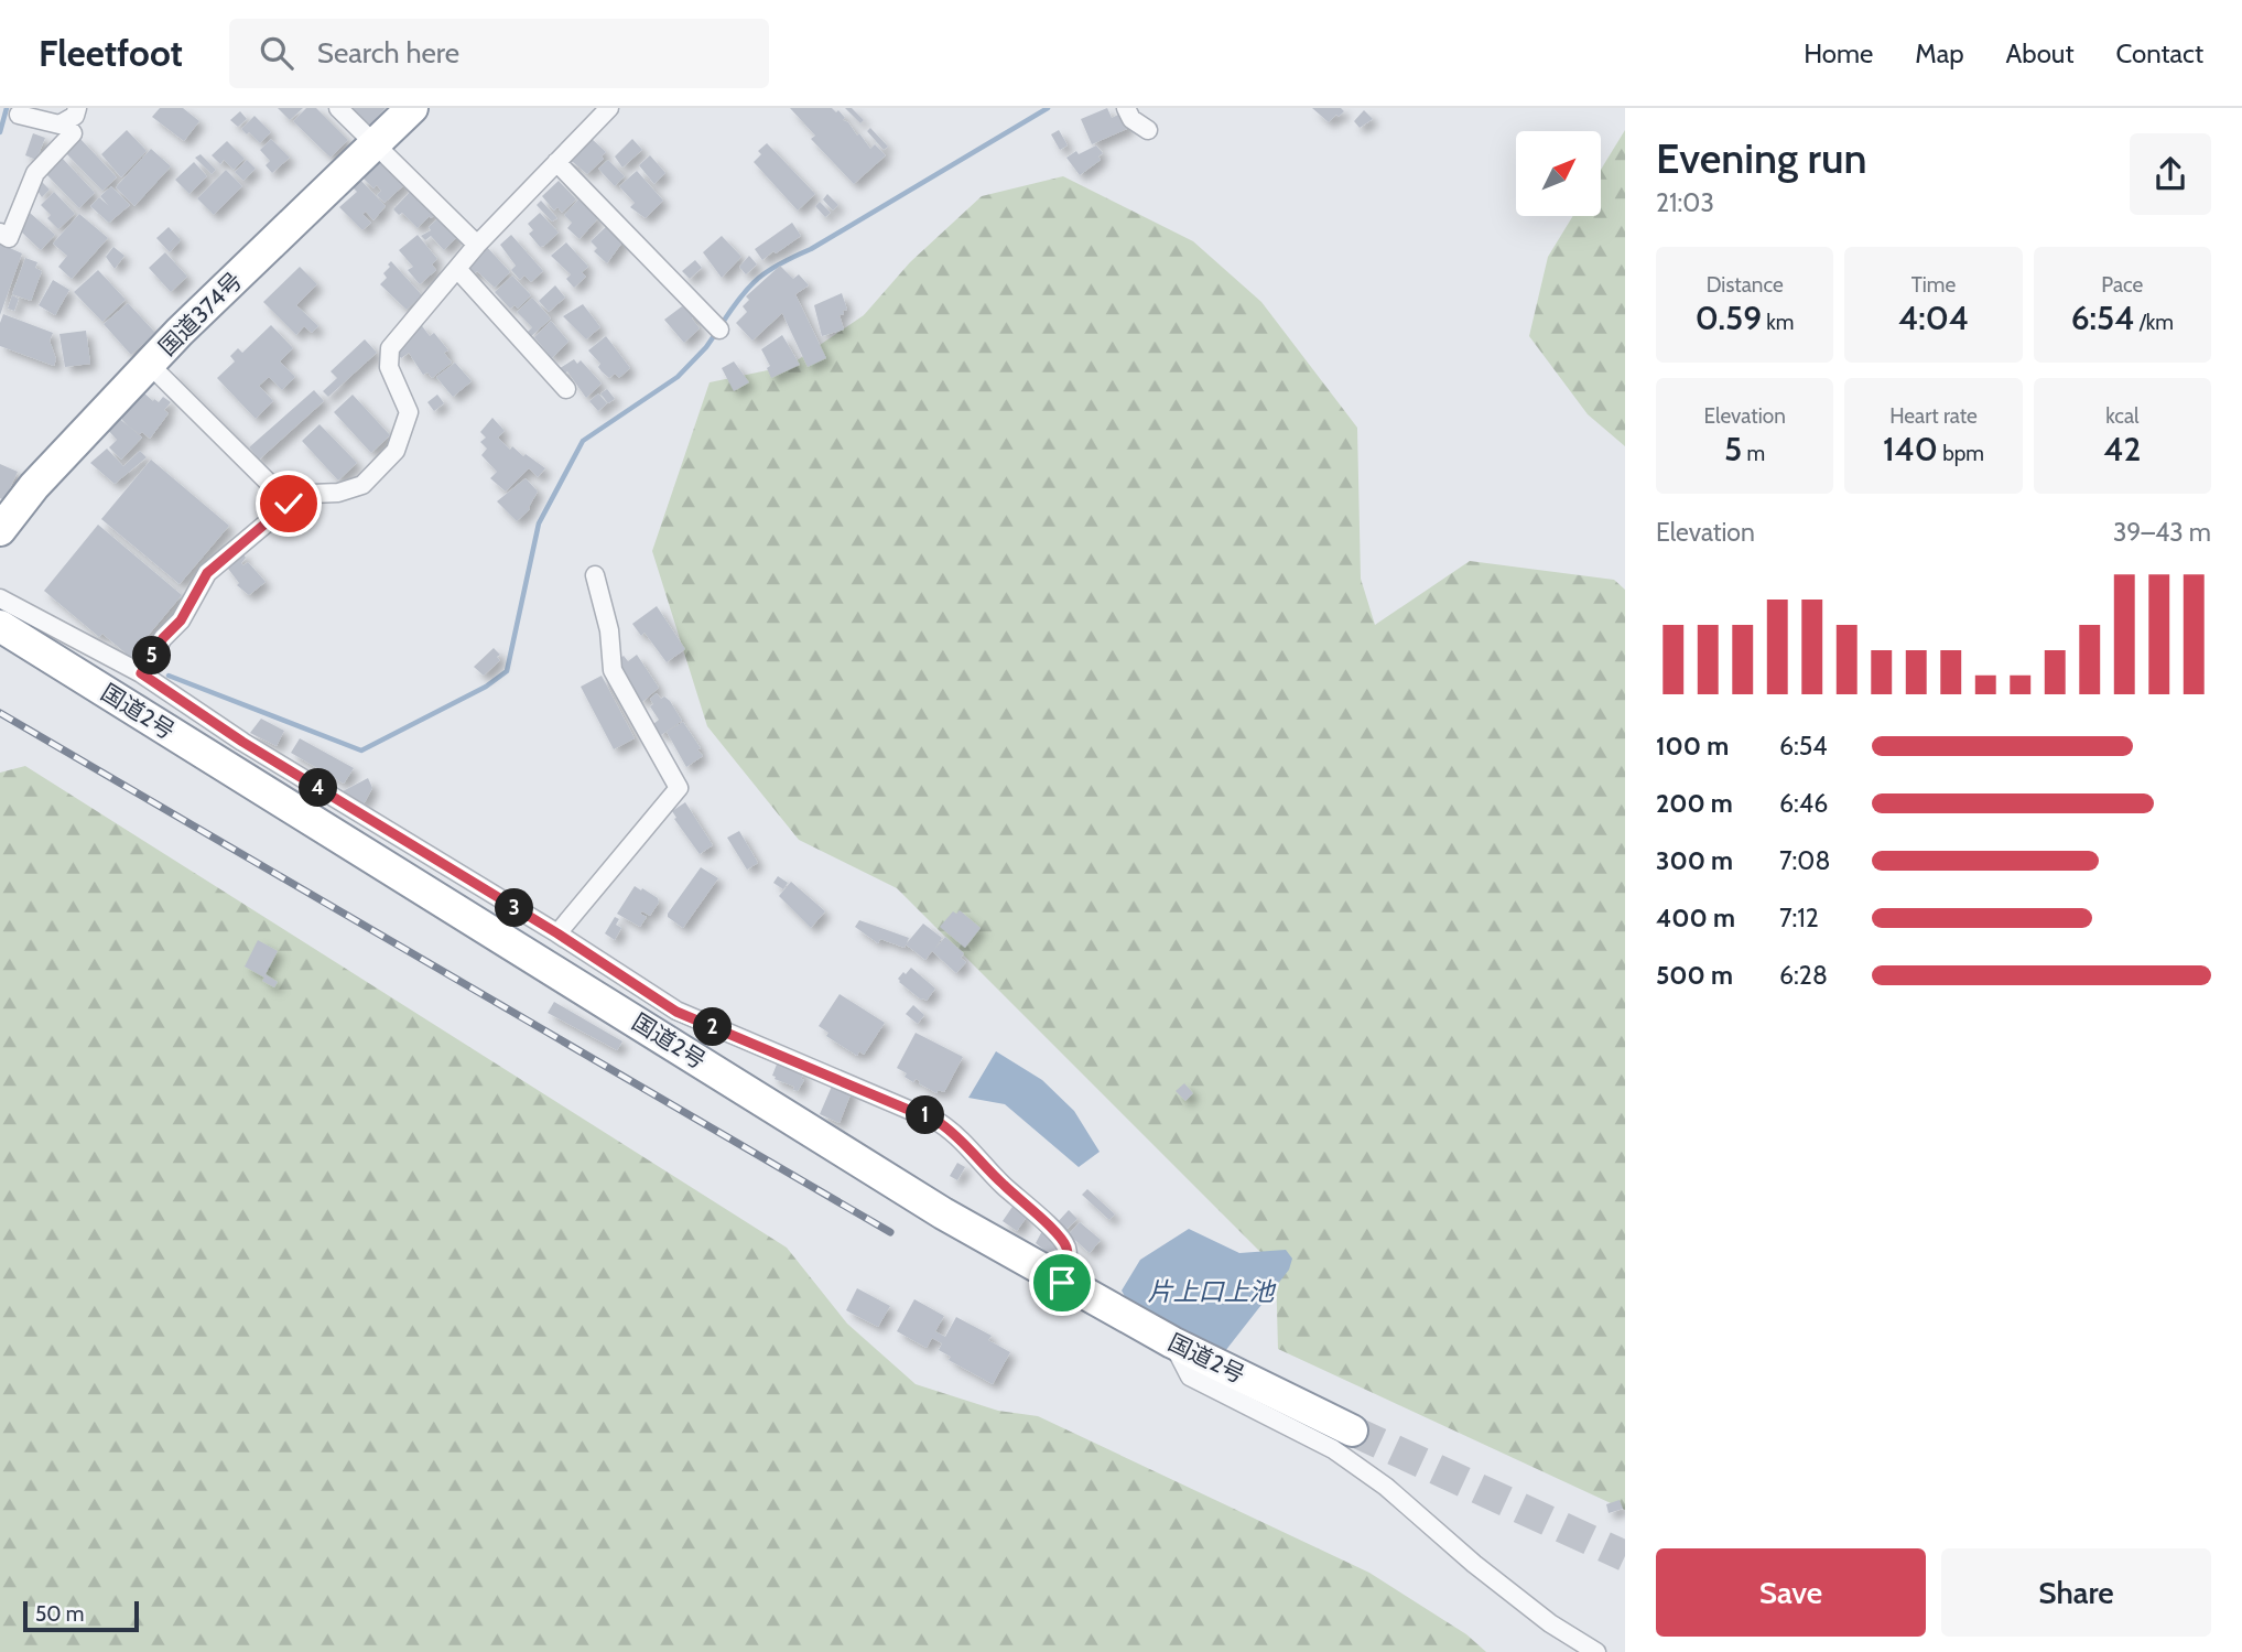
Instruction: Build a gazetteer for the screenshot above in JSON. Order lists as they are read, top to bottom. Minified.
{"streets":{"highway":["国道374号","国道2号"]},"water":["片上口上池"],"scale_bar":"50 m","north":"top right","page":{"header":"Fleetfoot","search":"Search here","nav":["Home","Map","About","Contact"],"heading":["Evening run","21:03"],"stats":[["Distance","0.59 km"],["Time","4:04"],["Pace","6:54 /km"],["Elevation","5 m"],["Heart rate","140 bpm"],["kcal","42"]],"chart":["Elevation","39–43 m"],"pins":["5","4","3","2","1"],"list":[{"name":"100 m","note":"6:54"},{"name":"200 m","note":"6:46"},{"name":"300 m","note":"7:08"},{"name":"400 m","note":"7:12"},{"name":"500 m","note":"6:28"}],"buttons":["Save","Share"],"scale":"50 m"}}
